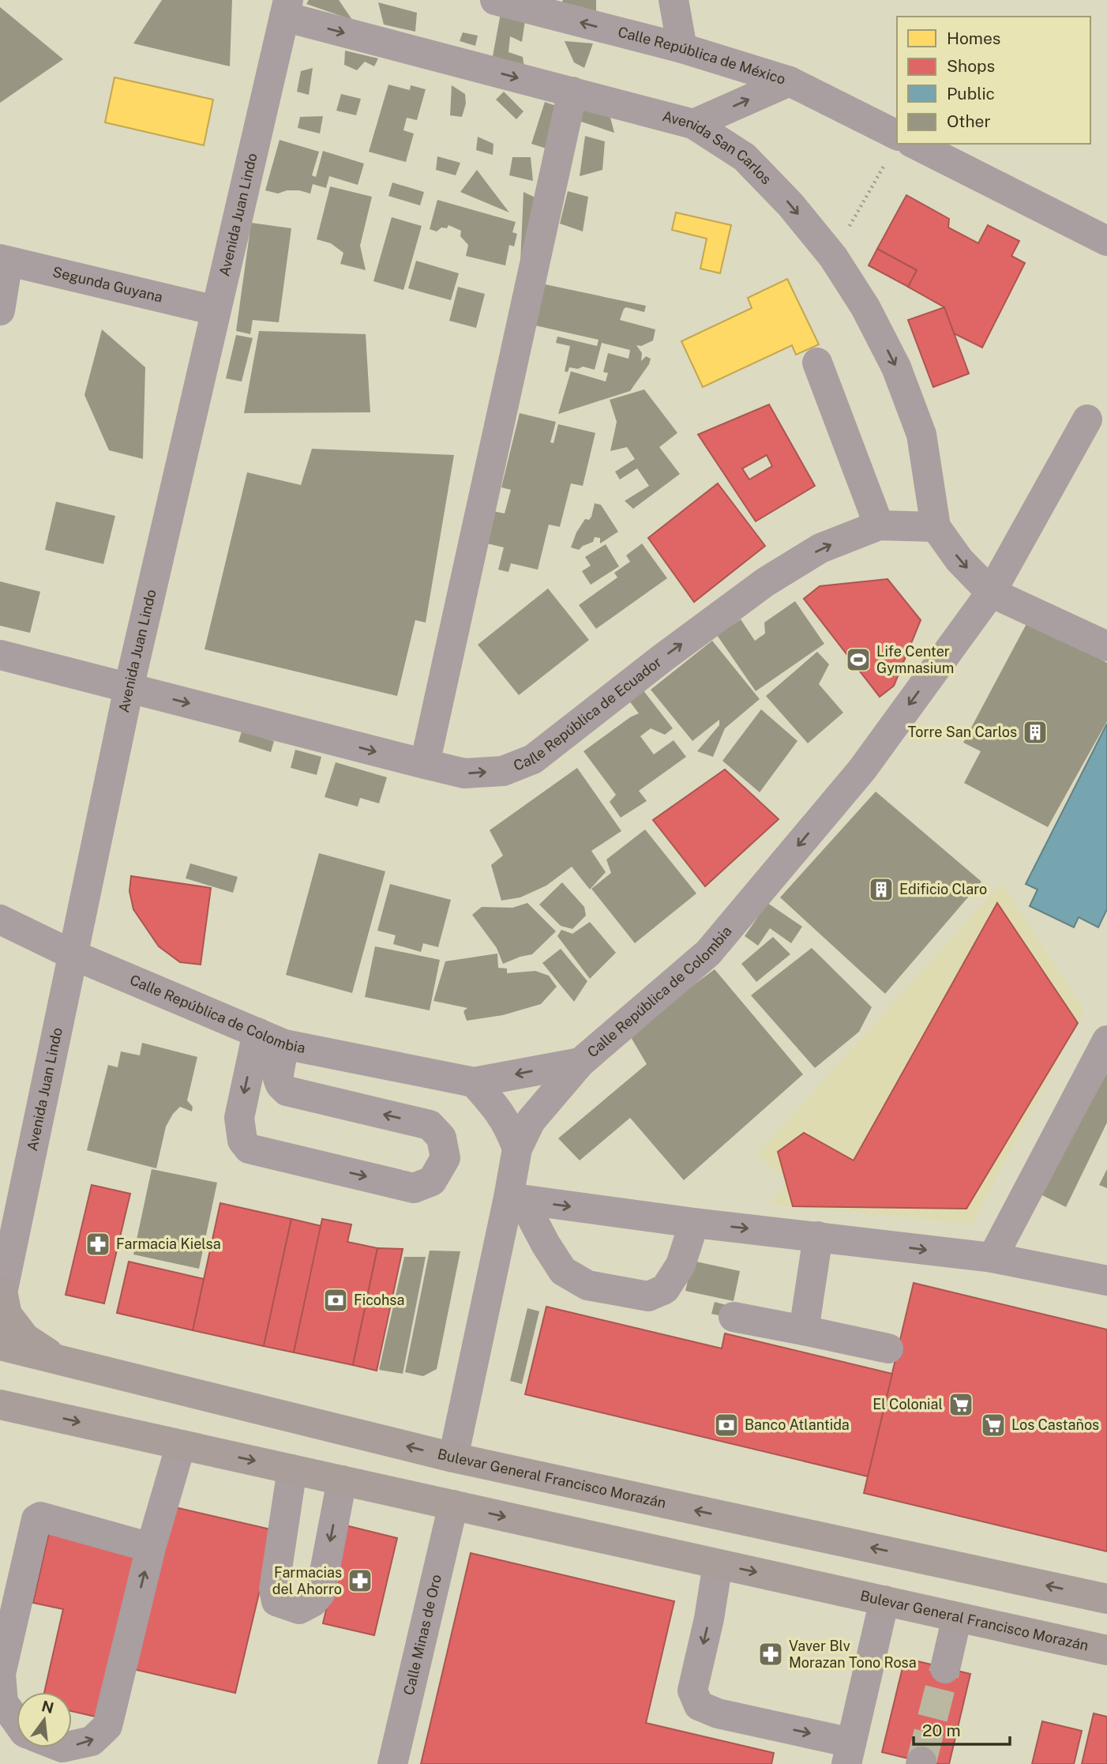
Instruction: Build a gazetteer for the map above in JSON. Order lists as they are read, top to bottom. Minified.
{"streets":{"main road":["Bulevar General Francisco Morazán"],"street":["Calle República de México","Avenida San Carlos","Avenida Juan Lindo","Segunda Guyana","Calle República de Ecuador","Calle República de Colombia","Calle Minas de Oro"]},"crossings":[["Avenida San Carlos","Avenida Juan Lindo"],["Avenida San Carlos","Calle República de Ecuador"],["Avenida Juan Lindo","Segunda Guyana"],["Avenida Juan Lindo","Calle República de Ecuador"],["Avenida Juan Lindo","Calle República de Colombia"],["Bulevar General Francisco Morazán","Calle Minas de Oro"]],"one_way":["Avenida San Carlos","Calle República de Ecuador","Calle República de Colombia"],"places":{"sports":["Life Center Gymnasium"],"building":["Torre San Carlos","Edificio Claro"],"pharmacy":["Farmacia Kielsa","Farmacias del Ahorro","Vaver Blv Morazan Tono Rosa"],"bank":["Ficohsa","Banco Atlantida"],"supermarket":["El Colonial","Los Castaños"]},"legend":["Homes","Shops","Public","Other"],"scale_bar":"20 m","north":"top"}
